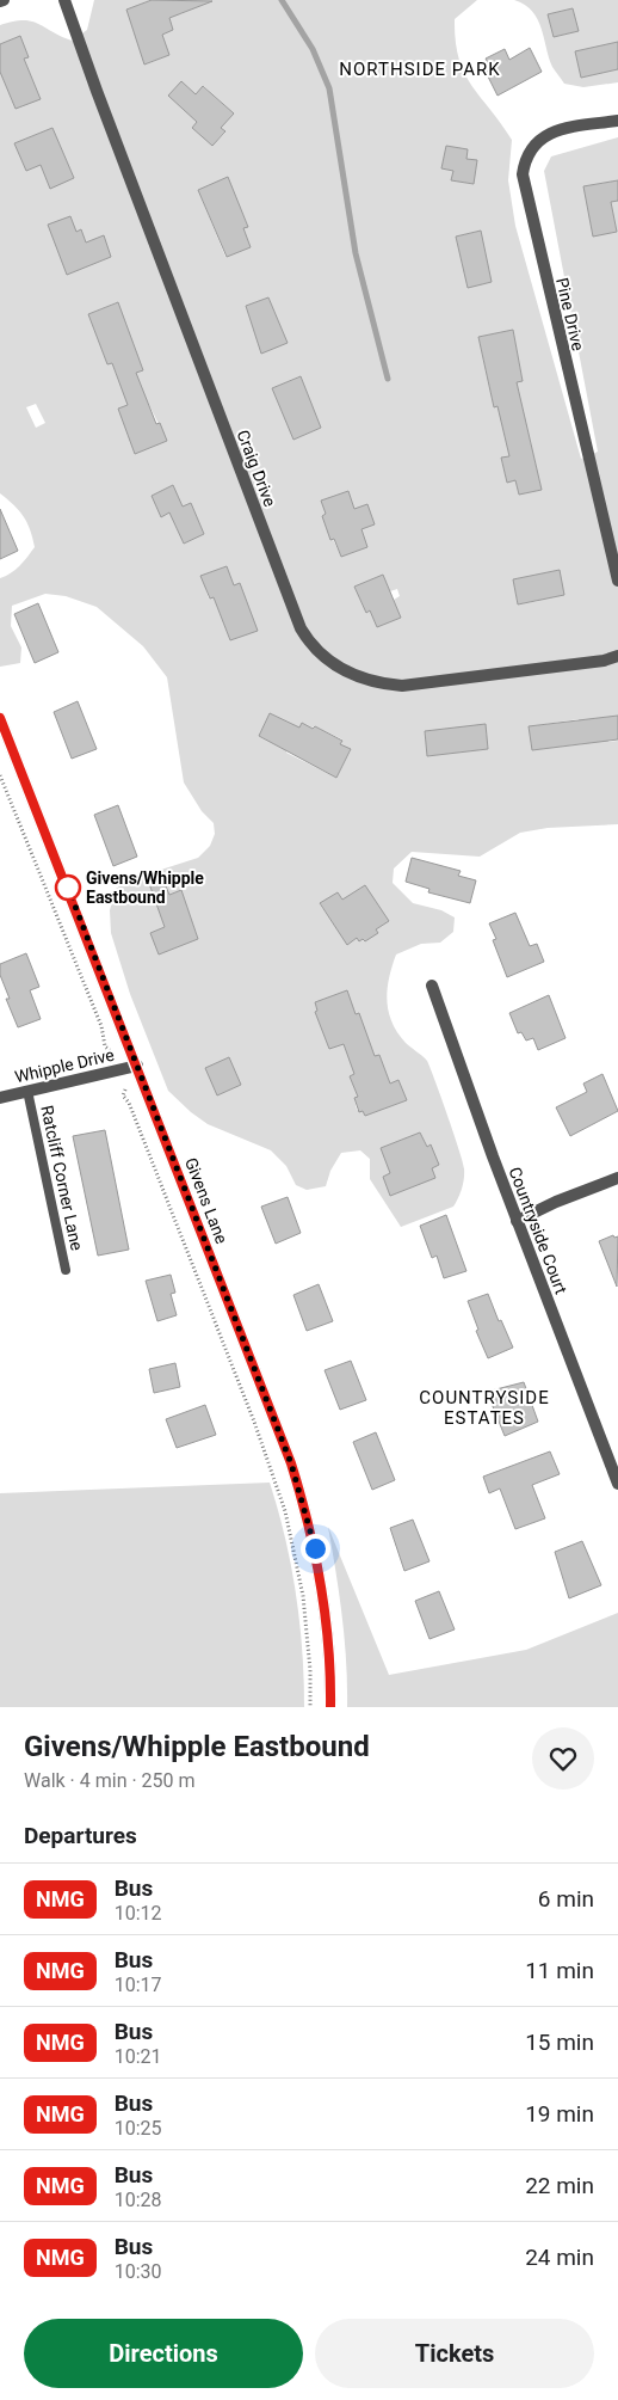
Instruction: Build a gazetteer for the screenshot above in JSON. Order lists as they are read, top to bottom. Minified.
{"streets":{"street":["Pine Drive","Craig Drive","Whipple Drive","Givens Lane","Countryside Court"],"lane":["Ratcliff Corner Lane"]},"crossings":[["Whipple Drive","Ratcliff Corner Lane"],["Whipple Drive","Givens Lane"]],"districts":["NORTHSIDE PARK","COUNTRYSIDE ESTATES"],"places":["Givens/Whipple Eastbound"],"lines":["bus line NMG"],"page":{"heading":[["Givens/Whipple Eastbound","Walk · 4 min · 250 m"],"Departures"],"list":[{"mark":"NMG","name":"Bus","note":"10:12","value":"6 min"},{"mark":"NMG","name":"Bus","note":"10:17","value":"11 min"},{"mark":"NMG","name":"Bus","note":"10:21","value":"15 min"},{"mark":"NMG","name":"Bus","note":"10:25","value":"19 min"},{"mark":"NMG","name":"Bus","note":"10:28","value":"22 min"},{"mark":"NMG","name":"Bus","note":"10:30","value":"24 min"}],"buttons":["Directions","Tickets"]}}
